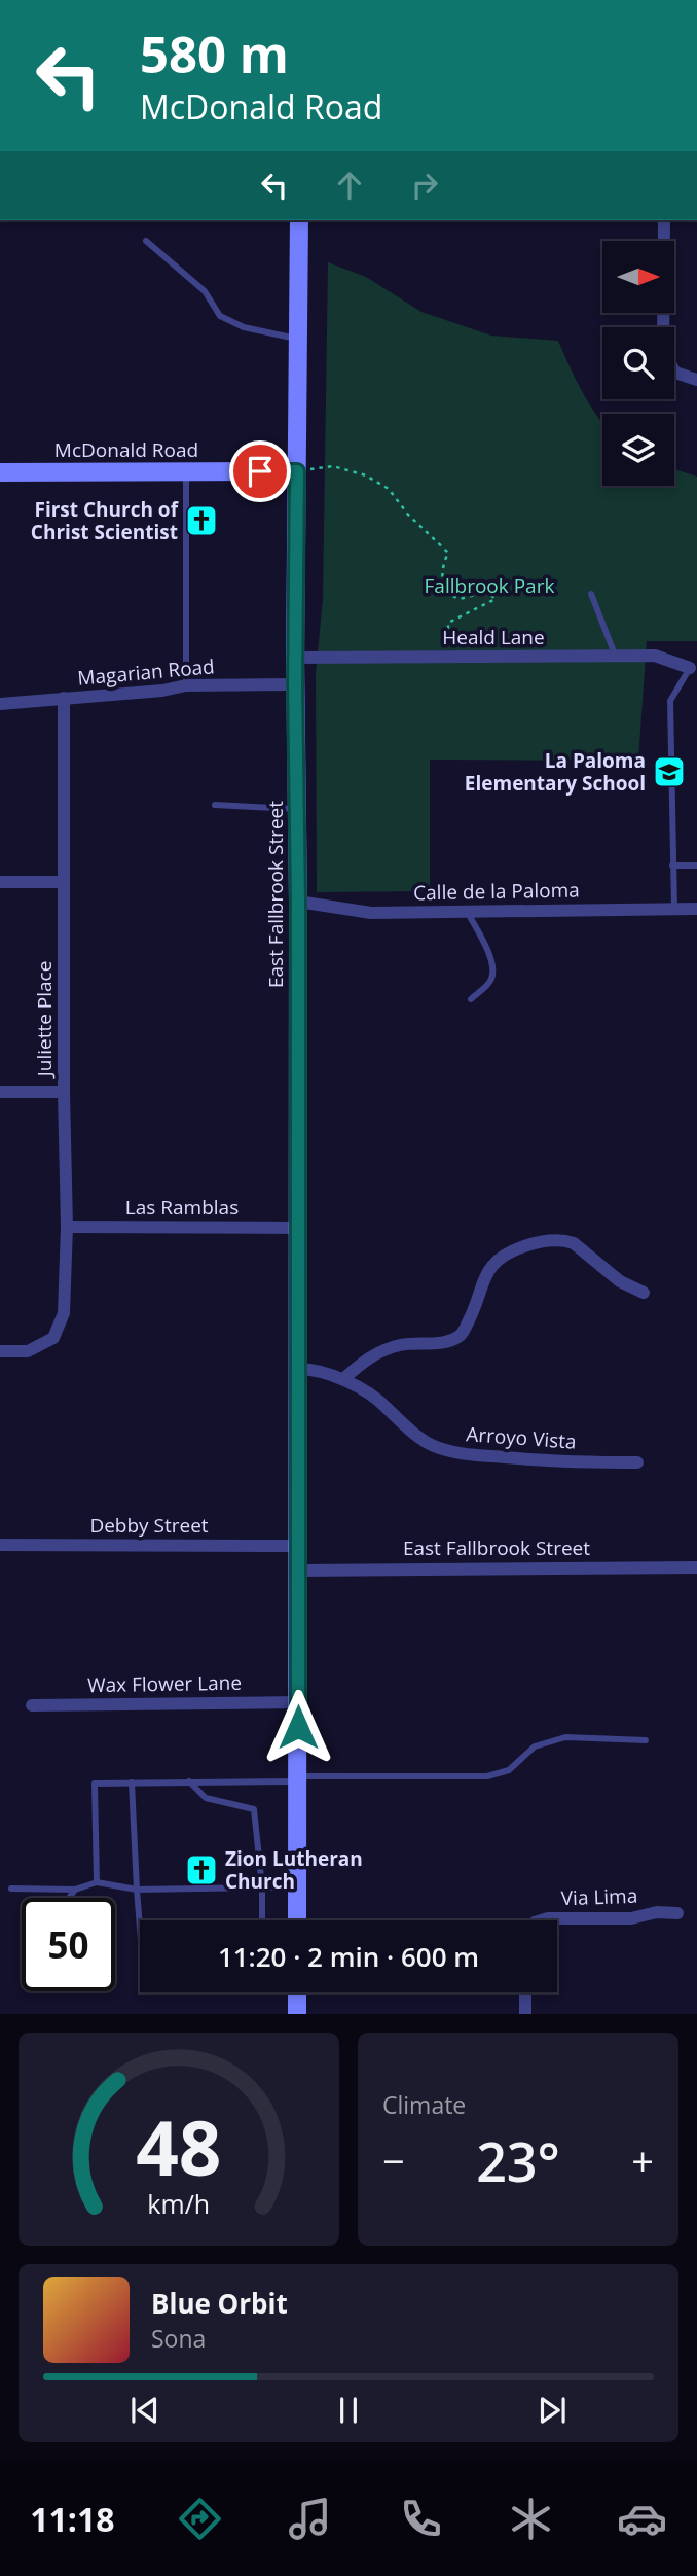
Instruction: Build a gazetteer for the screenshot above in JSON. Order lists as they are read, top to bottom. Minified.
{"streets":{"main road":["McDonald Road","East Fallbrook Street"],"street":["Heald Lane","Magarian Road","Calle de la Paloma","Juliette Place","Las Ramblas","Arroyo Vista","Debby Street","Wax Flower Lane","Via Lima"]},"crossings":[["McDonald Road","East Fallbrook Street"],["Heald Lane","East Fallbrook Street"],["Magarian Road","East Fallbrook Street"],["Magarian Road","Juliette Place"],["Calle de la Paloma","East Fallbrook Street"],["East Fallbrook Street","Las Ramblas"],["East Fallbrook Street","Arroyo Vista"],["East Fallbrook Street","Debby Street"],["East Fallbrook Street","Wax Flower Lane"],["Juliette Place","Las Ramblas"]],"parks":["Fallbrook Park"],"places":{"church":["First Church of Christ Scientist","Zion Lutheran Church"],"school or university":["La Paloma Elementary School"]},"north":"right","page":{"turn":["580 m","McDonald Road"],"limit":"50","trip":"11:20 · 2 min · 600 m","tile":"Climate","heat":["−","23°","+"],"song":["Blue Orbit","Sona"],"tabs":"11:18","gauge":["48","km/h"]}}
